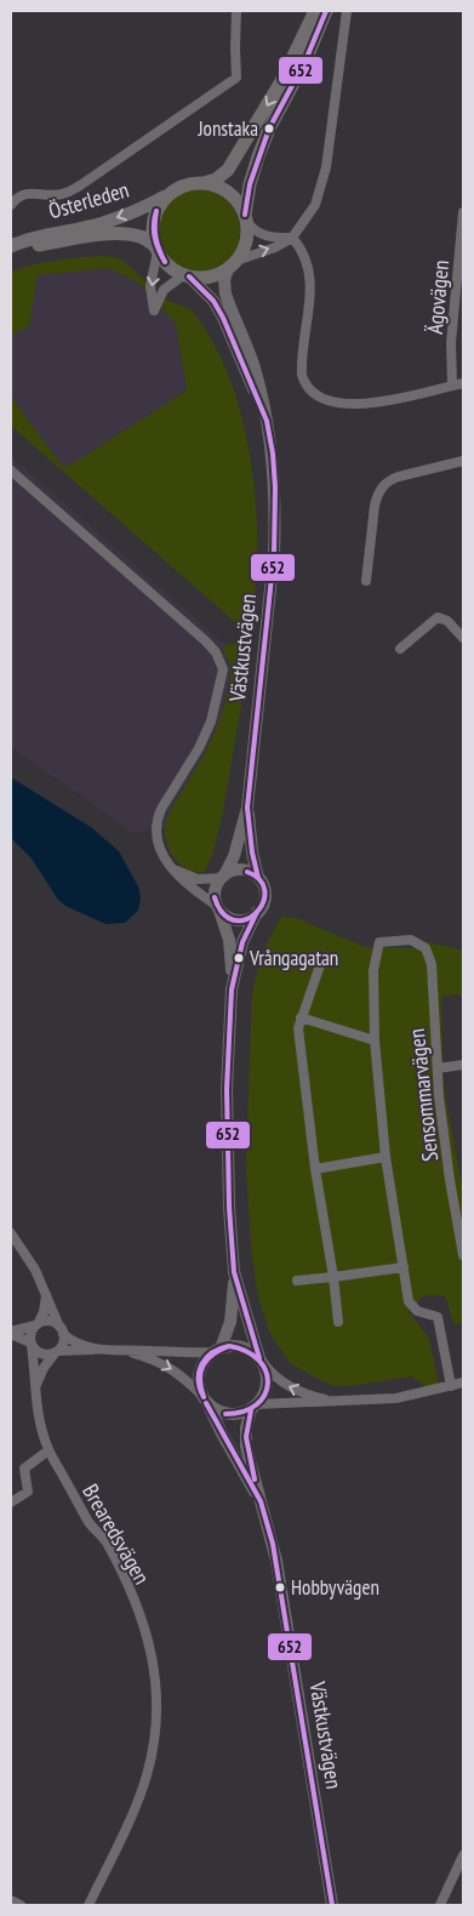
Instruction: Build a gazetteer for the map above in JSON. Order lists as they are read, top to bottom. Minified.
{"streets":{"main road":["Österleden"],"street":["Ägovägen","Västkustvägen","Sensommarvägen","Brearedsvägen"]},"crossings":[["Österleden","Västkustvägen"]],"places":["Jonstaka","Vrångagatan","Hobbyvägen"],"lines":["transit line 652"]}
